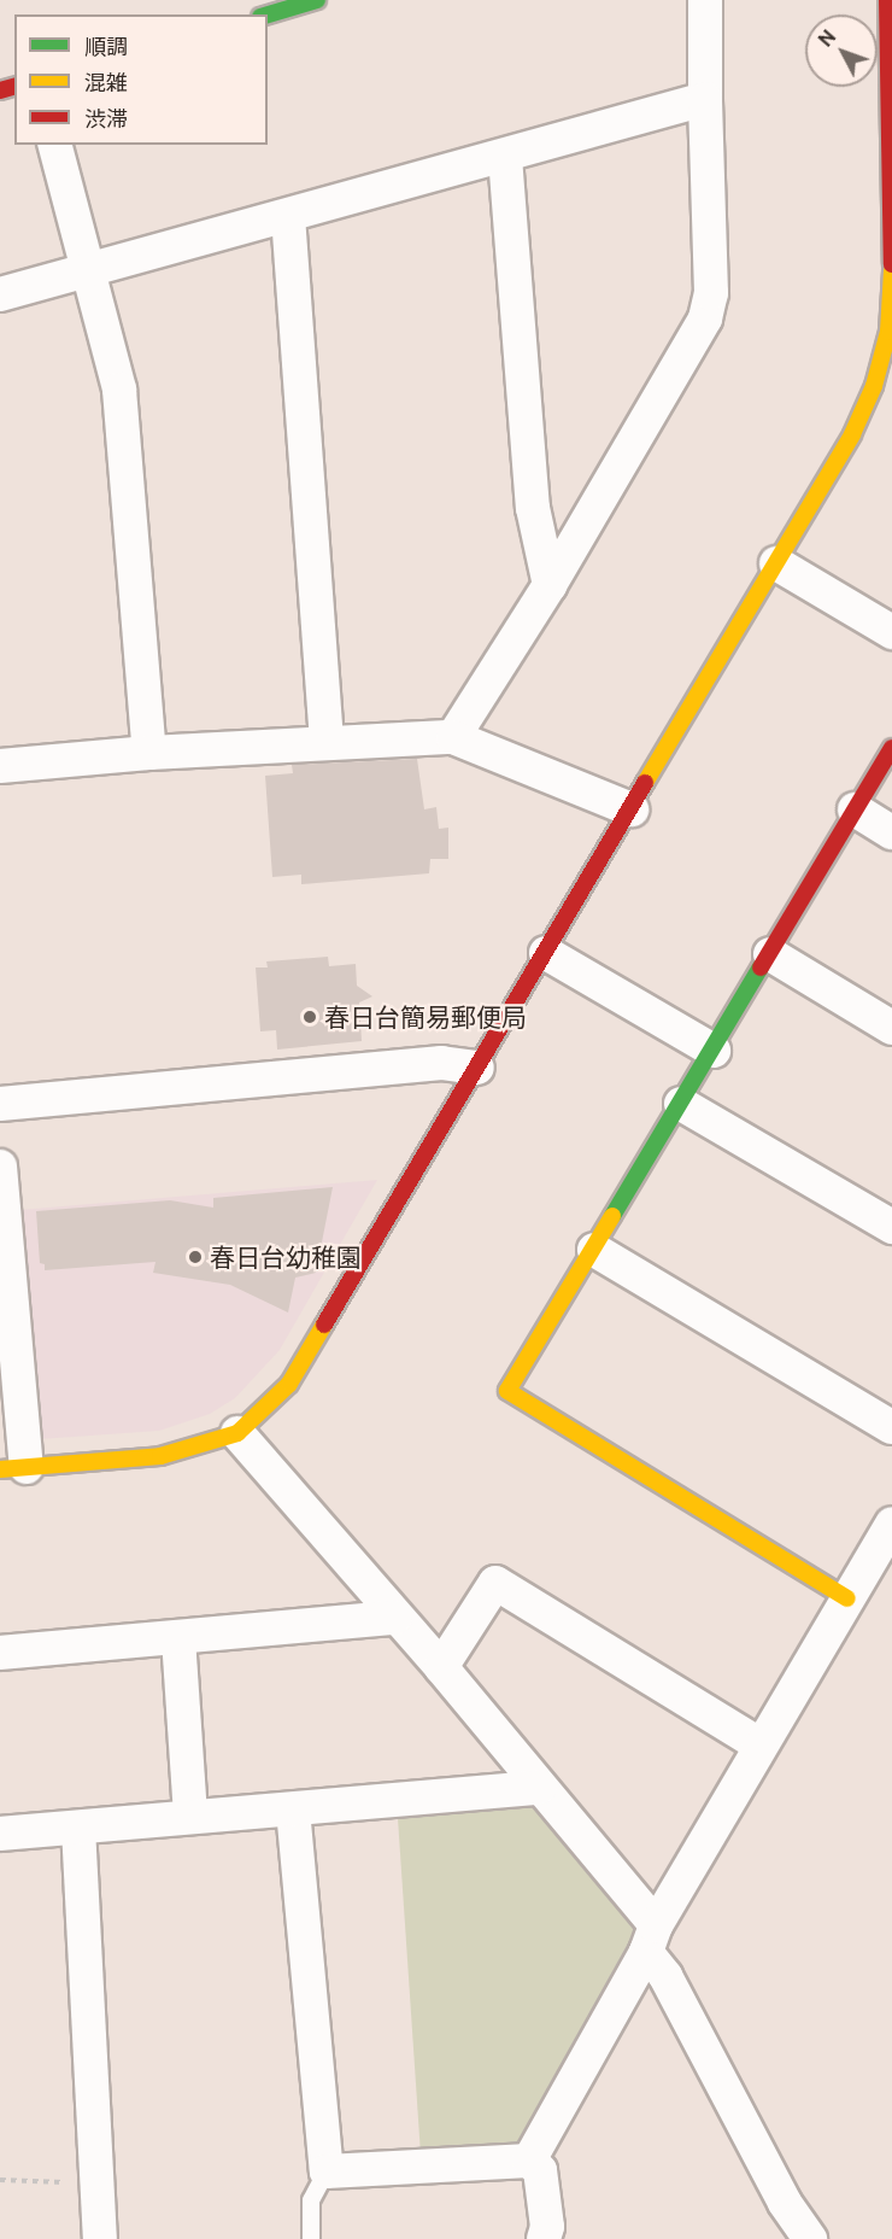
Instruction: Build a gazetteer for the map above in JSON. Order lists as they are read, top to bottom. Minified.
{"places":["春日台簡易郵便局","春日台幼稚園"],"legend":["順調","混雑","渋滞"],"north":"top left"}
